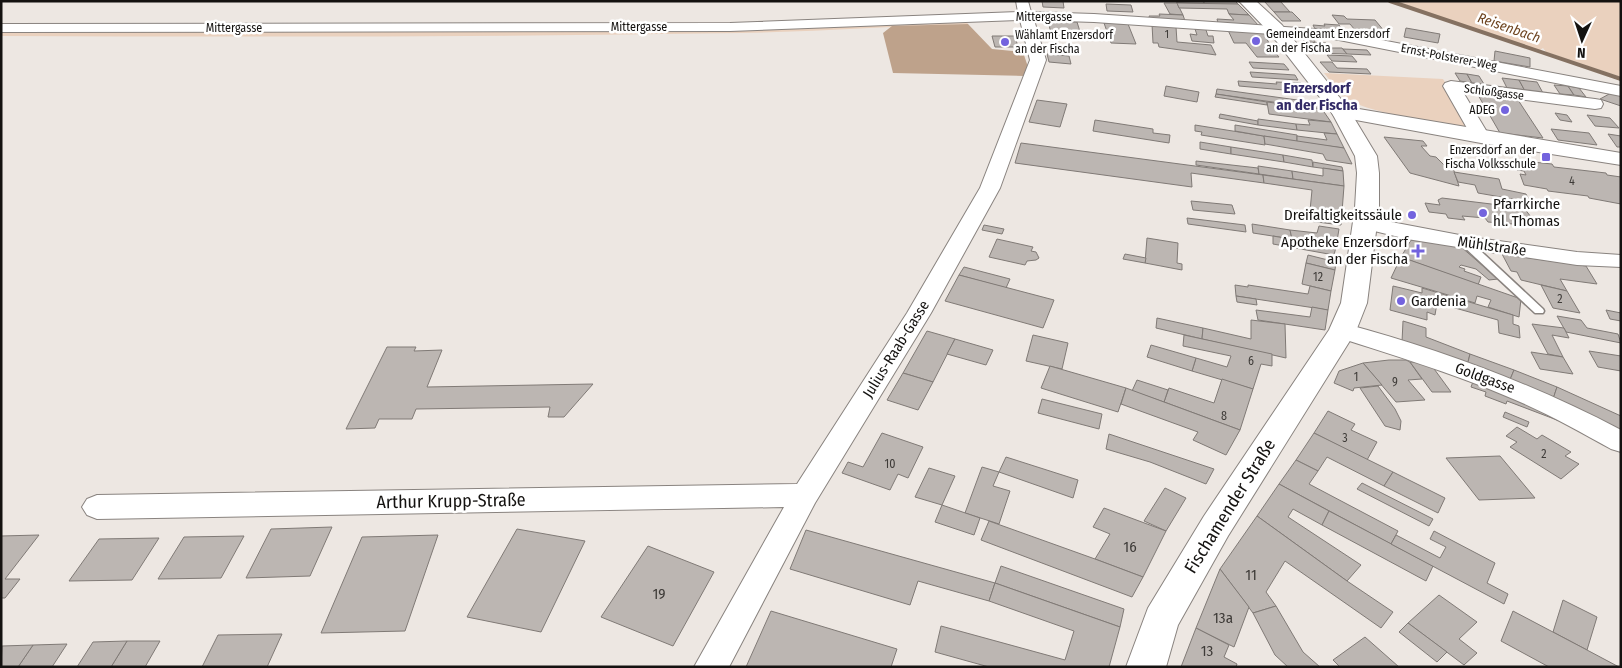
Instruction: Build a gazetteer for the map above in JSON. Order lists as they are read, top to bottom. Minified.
{"streets":{"main road":["Fischamender Straße"],"street":["Mittergasse","Ernst-Polsterer-Weg","Schloßgasse","Mühlstraße","Julius-Raab-Gasse","Goldgasse","Arthur Krupp-Straße"]},"crossings":[["Mittergasse","Ernst-Polsterer-Weg"],["Mittergasse","Julius-Raab-Gasse"],["Mittergasse","Fischamender Straße"],["Ernst-Polsterer-Weg","Fischamender Straße"],["Mühlstraße","Fischamender Straße"],["Julius-Raab-Gasse","Arthur Krupp-Straße"],["Goldgasse","Fischamender Straße"]],"districts":["Enzersdorf an der Fischa"],"water":["Reisenbach"],"places":{"other":["Gemeindeamt Enzersdorf an der Fischa","Wählamt Enzersdorf an der Fischa","ADEG","Pfarrkirche hl. Thomas","Dreifaltigkeitssäule","Gardenia"],"transit":["Enzersdorf an der Fischa Volksschule"],"health":["Apotheke Enzersdorf an der Fischa"]},"house_numbers":["1","4","12","2","6","1","9","8","3","2","10","16","11","19","13a","13"],"north":"bottom"}
